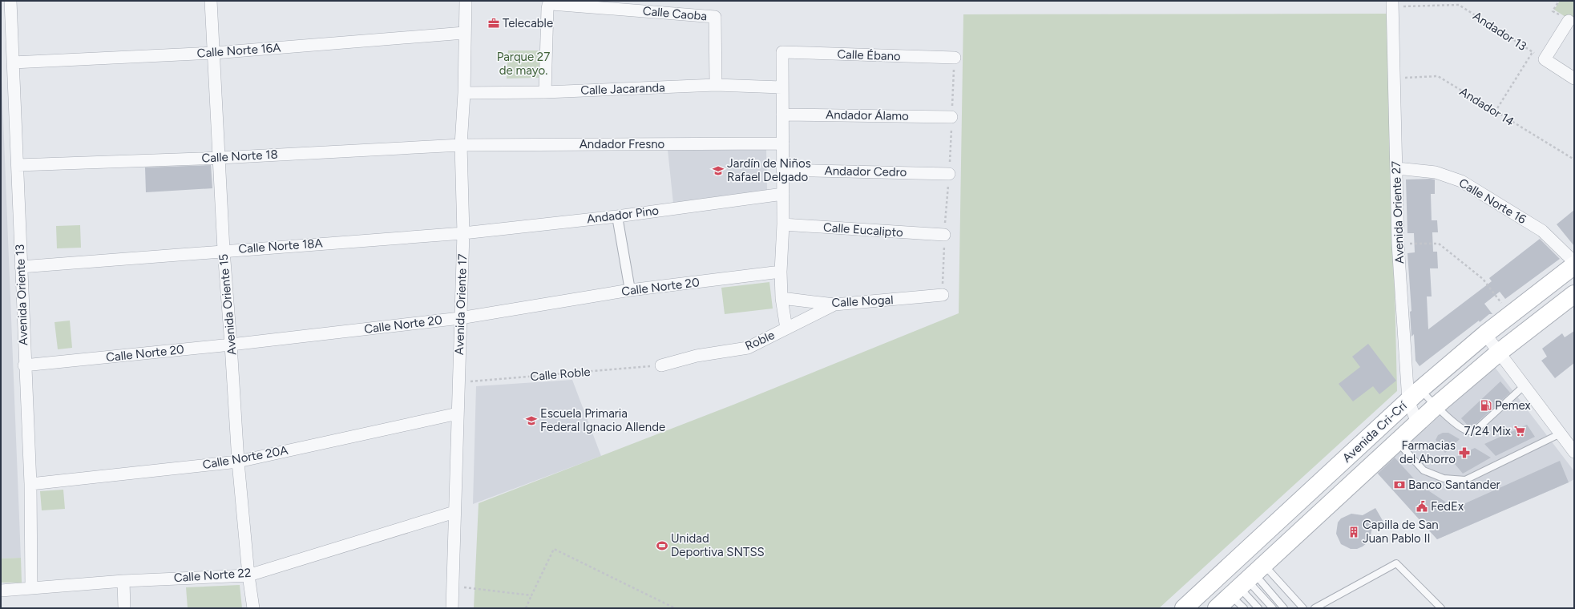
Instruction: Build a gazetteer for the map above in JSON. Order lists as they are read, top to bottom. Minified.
{"streets":{"main road":["Avenida Cri-Crí"],"street":["Calle Caoba","Calle Norte 16A","Calle Ébano","Calle Jacaranda","Andador Álamo","Andador Fresno","Calle Norte 18","Andador Cedro","Calle Norte 16","Avenida Oriente 27","Andador Pino","Calle Eucalipto","Calle Norte 18A","Calle Norte 20","Avenida Oriente 13","Calle Nogal","Avenida Oriente 15","Avenida Oriente 17","Roble","Calle Norte 20A","Calle Norte 22"],"path":["Andador 13","Andador 14","Calle Roble"]},"crossings":[["Calle Caoba","Calle Jacaranda"],["Andador 13","Andador 14"],["Andador 13","Avenida Oriente 27"],["Calle Norte 16A","Avenida Oriente 13"],["Calle Norte 16A","Avenida Oriente 15"],["Calle Norte 16A","Avenida Oriente 17"],["Calle Ébano","Calle Jacaranda"],["Calle Jacaranda","Avenida Oriente 17"],["Andador 14","Avenida Oriente 27"],["Andador Fresno","Calle Norte 18"],["Andador Fresno","Avenida Oriente 17"],["Calle Norte 18","Avenida Oriente 13"],["Calle Norte 18","Avenida Oriente 15"],["Calle Norte 18","Avenida Oriente 17"],["Calle Norte 16","Avenida Oriente 27"],["Avenida Oriente 27","Avenida Cri-Crí"],["Andador Pino","Calle Norte 18A"],["Andador Pino","Avenida Oriente 17"],["Calle Norte 18A","Avenida Oriente 13"],["Calle Norte 18A","Avenida Oriente 15"],["Calle Norte 18A","Avenida Oriente 17"],["Calle Norte 20","Avenida Oriente 13"],["Calle Norte 20","Avenida Oriente 15"],["Calle Norte 20","Avenida Oriente 17"],["Avenida Oriente 13","Calle Norte 20A"],["Avenida Oriente 13","Calle Norte 22"],["Calle Nogal","Roble"],["Avenida Oriente 15","Calle Norte 20A"],["Avenida Oriente 15","Calle Norte 22"],["Avenida Oriente 17","Calle Roble"],["Avenida Oriente 17","Calle Norte 20A"],["Avenida Oriente 17","Calle Norte 22"],["Roble","Calle Roble"]],"parks":["Parque 27 de mayo."],"places":{"office":["Telecable"],"school or university":["Jardín de Niños Rafael Delgado","Escuela Primaria Federal Ignacio Allende"],"fuel station":["Pemex"],"supermarket":["7/24 Mix"],"pharmacy":["Farmacias del Ahorro"],"bank":["Banco Santander"],"public building":["FedEx"],"building":["Capilla de San Juan Pablo II"],"sports":["Unidad Deportiva SNTSS"]}}
